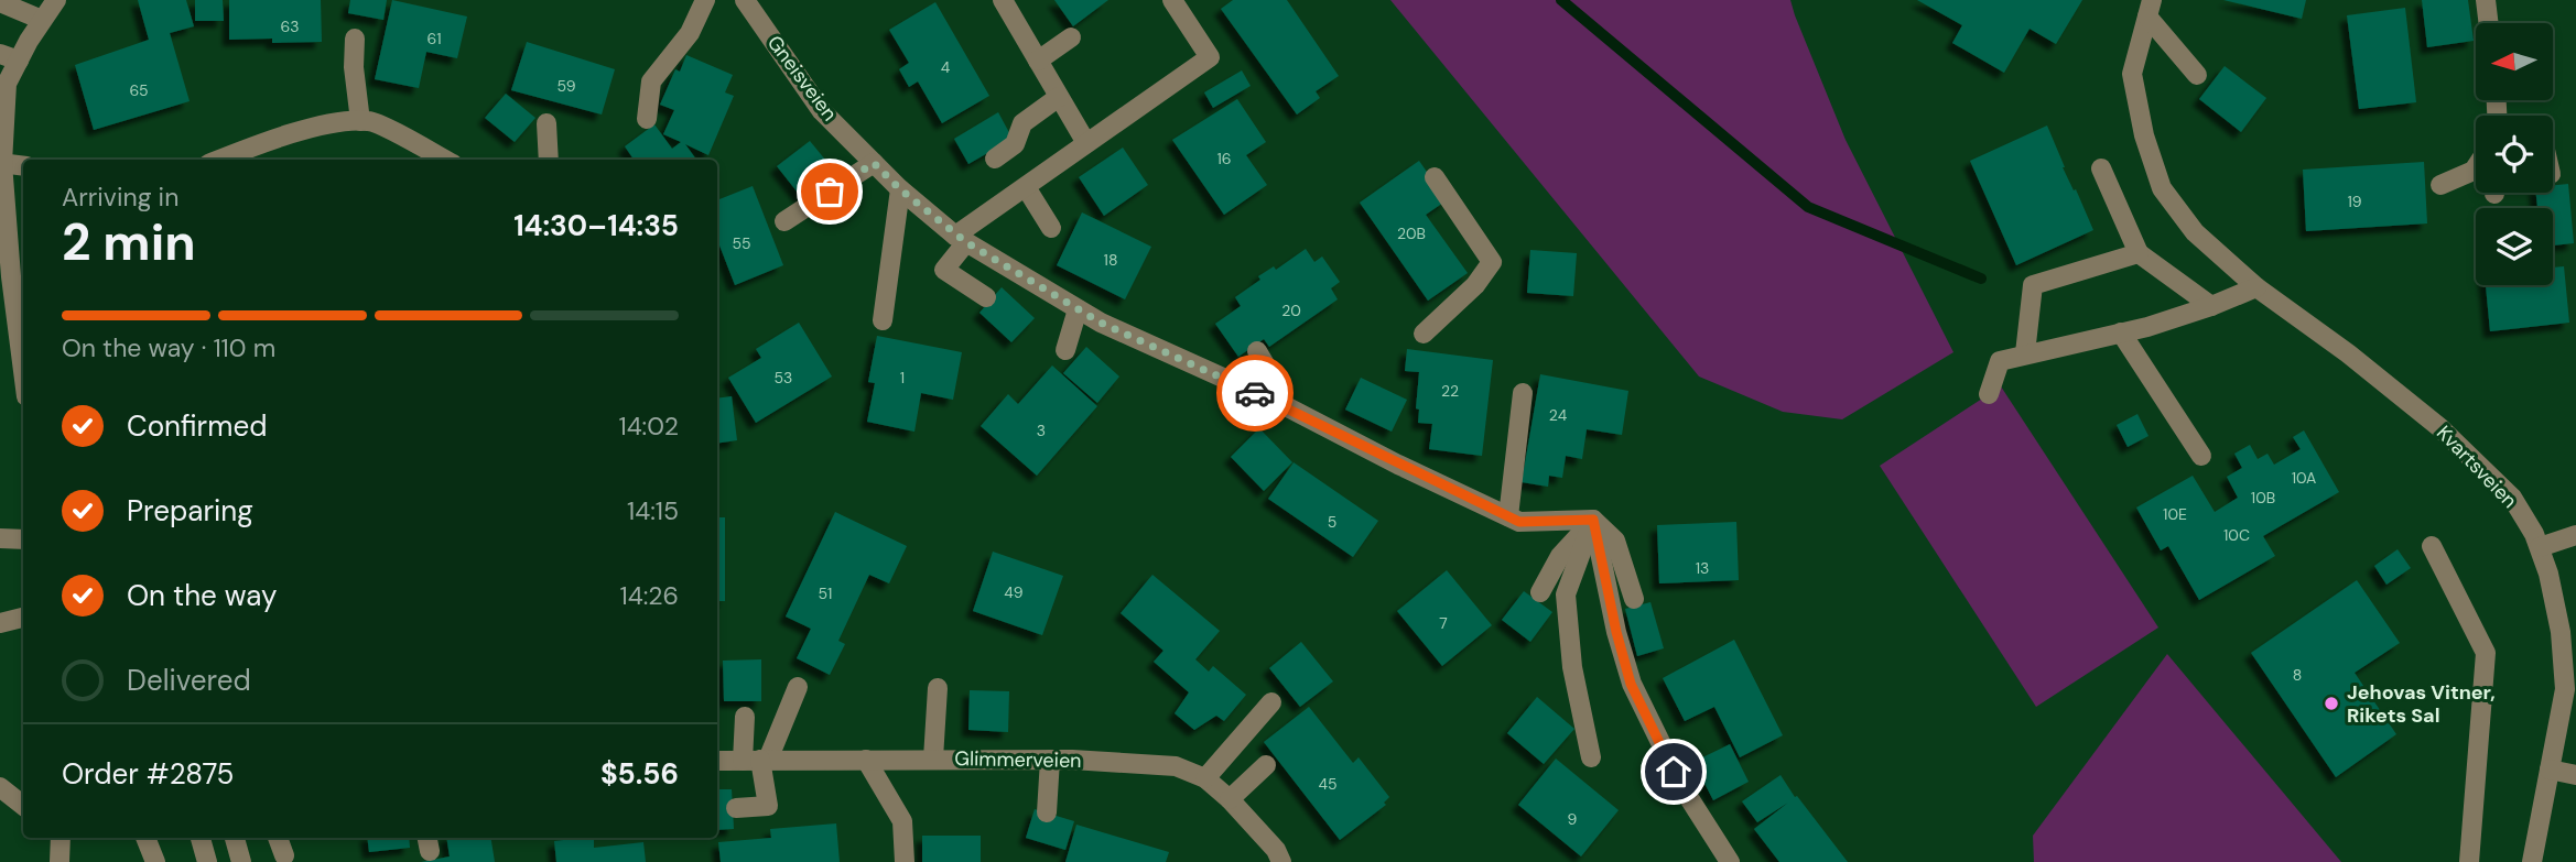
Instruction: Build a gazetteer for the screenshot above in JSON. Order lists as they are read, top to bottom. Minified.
{"streets":{"street":["Gneisveien","Kvartsveien","Glimmerveien"]},"places":["Jehovas Vitner, Rikets Sal"],"house_numbers":["63","61","4","59","65","16","19","20B","55","18","20","53","1","22","24","3","10A","10B","10E","5","10C","13","49","51","7","8","45","9"],"north":"left","page":{"heading":["2 min","Arriving in","14:30–14:35"],"panel":["Order #2875","$5.56"],"bar":"On the way · 110 m","list":[["Confirmed","14:02"],["Preparing","14:15"],["On the way","14:26"],"Delivered"]}}
